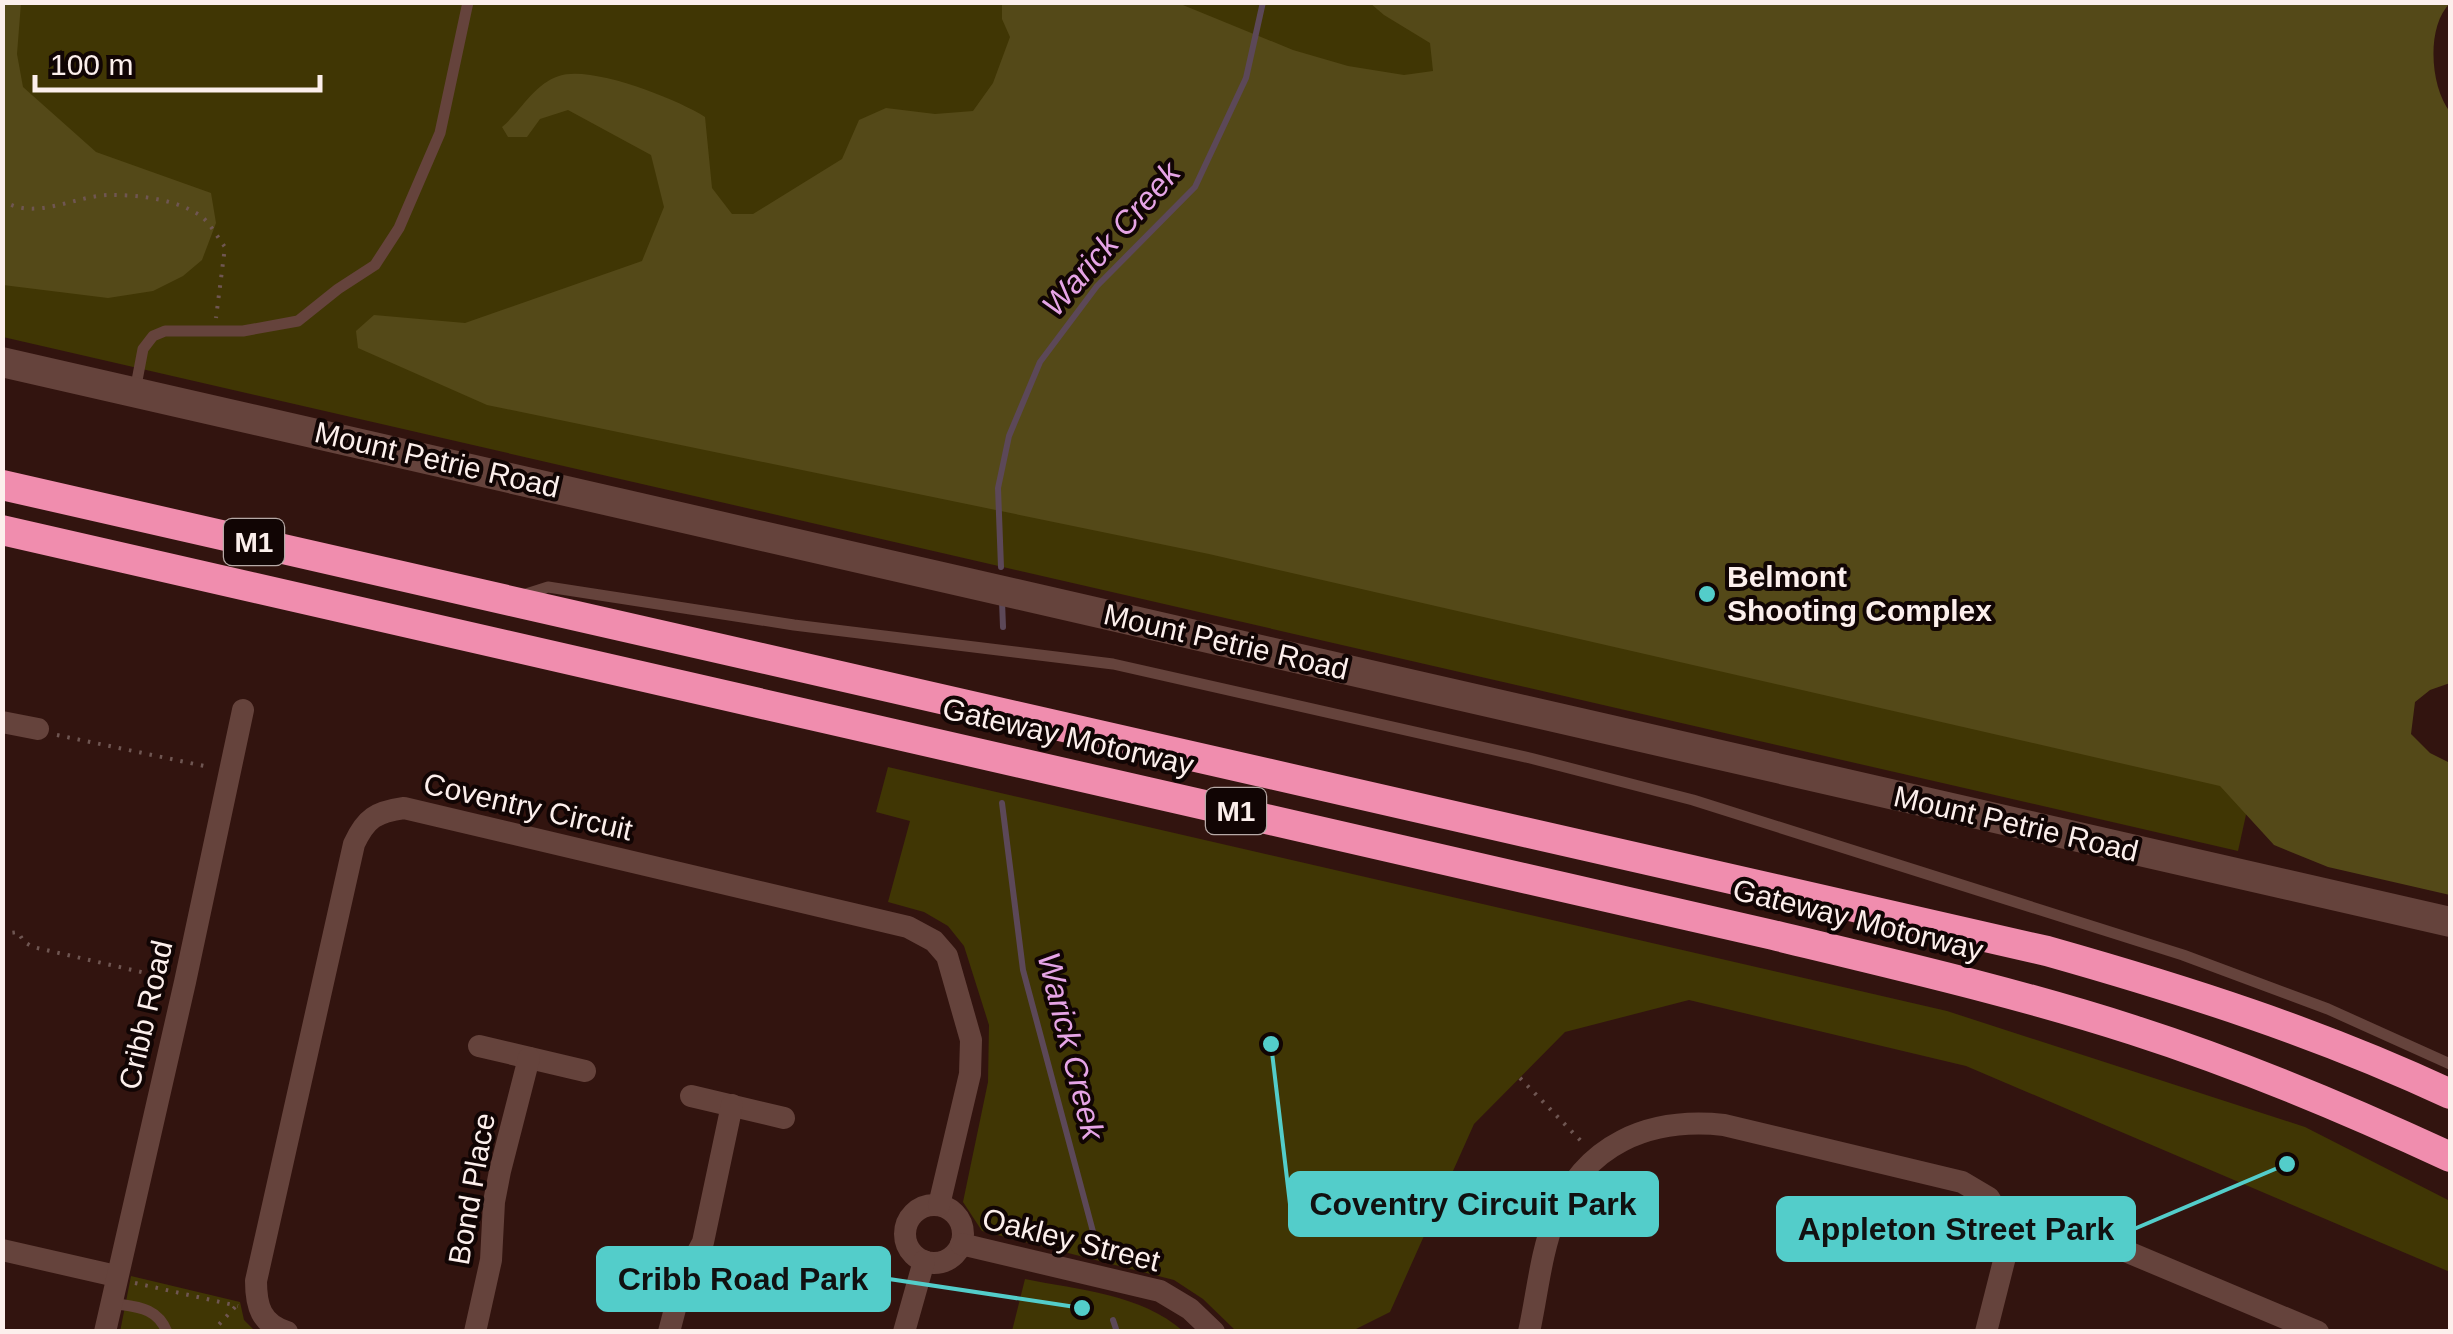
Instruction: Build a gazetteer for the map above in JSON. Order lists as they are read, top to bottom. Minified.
{"streets":{"highway":["M1","Gateway Motorway"],"street":["Mount Petrie Road","Coventry Circuit","Cribb Road","Bond Place","Oakley Street"]},"crossings":[["Coventry Circuit","Oakley Street"]],"water":["Warick Creek"],"places":["Belmont Shooting Complex","Coventry Circuit Park","Appleton Street Park","Cribb Road Park"],"scale_bar":"100 m"}
